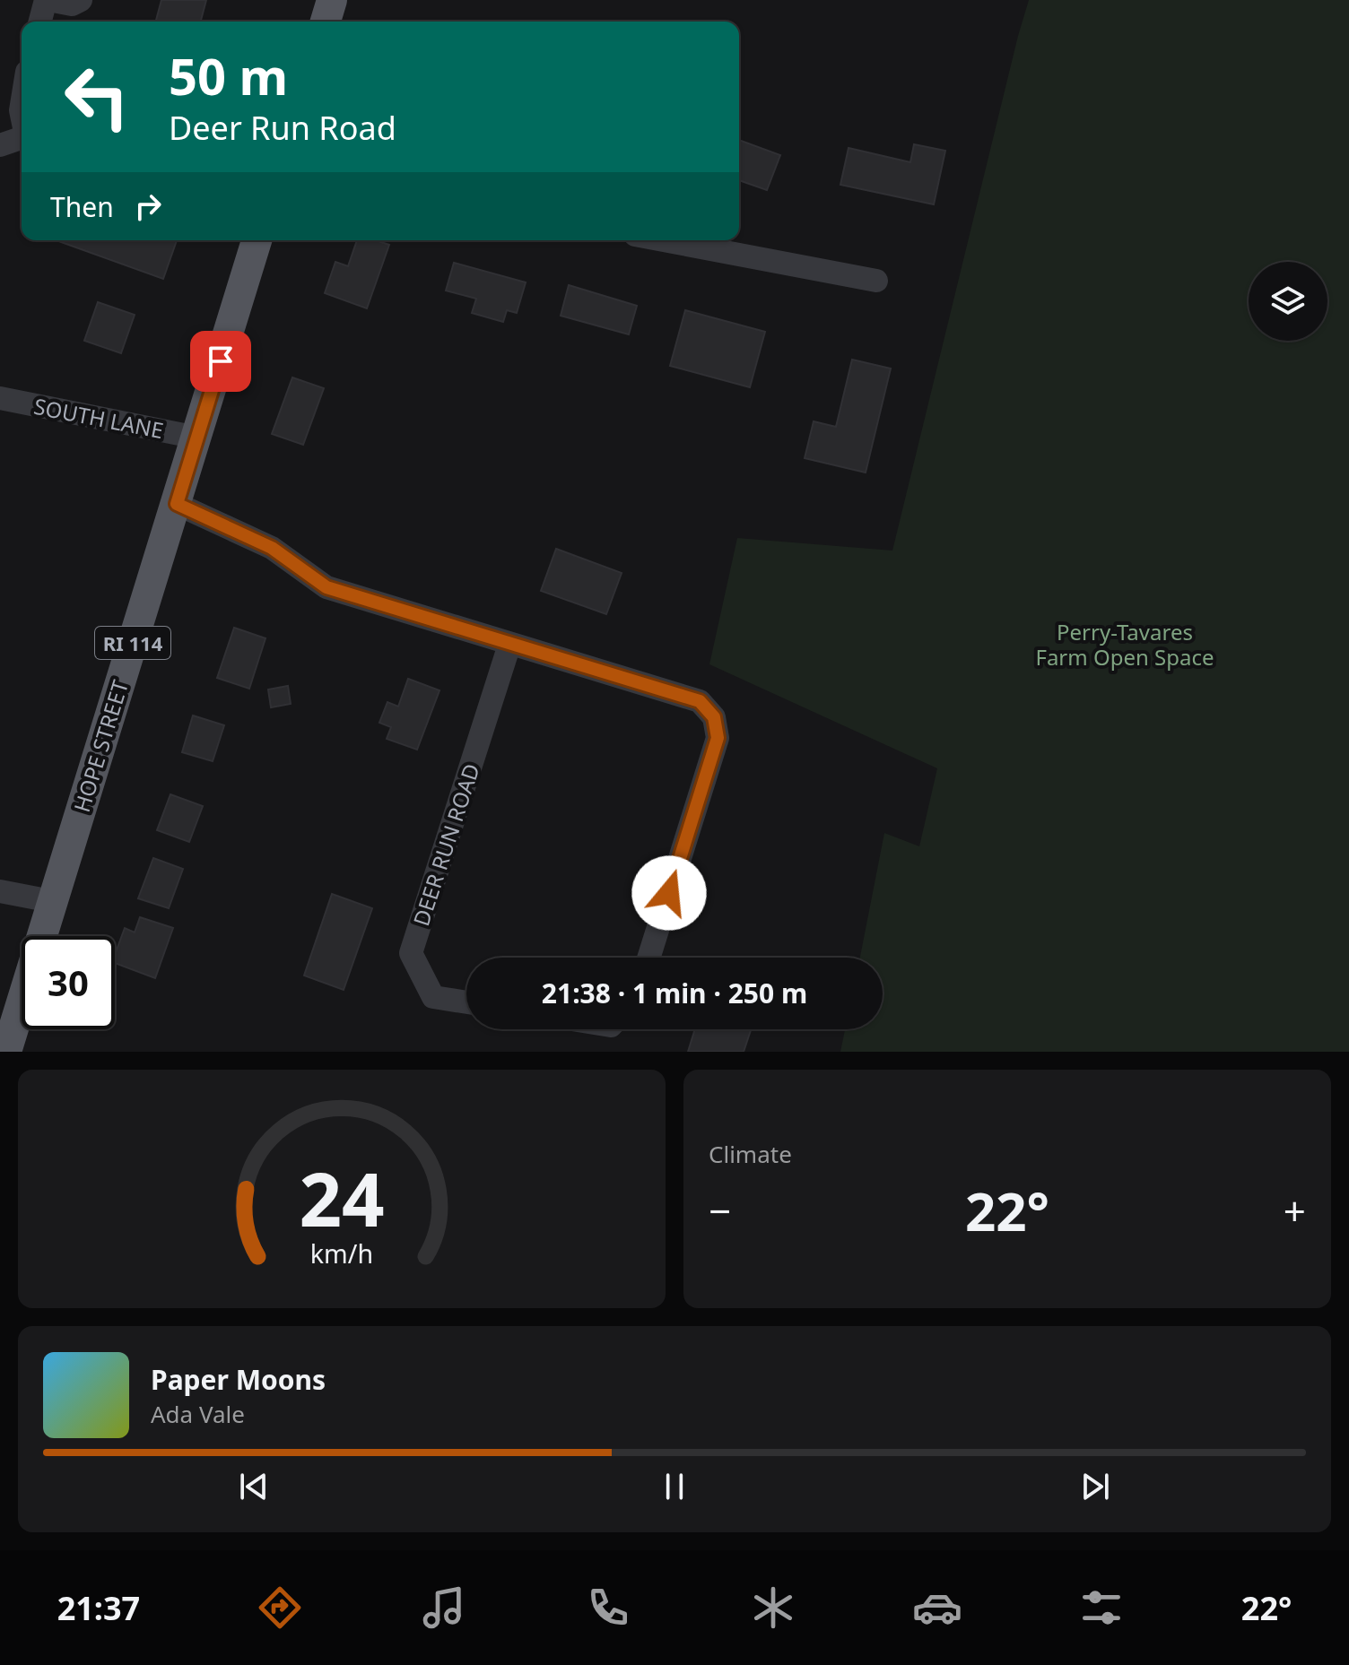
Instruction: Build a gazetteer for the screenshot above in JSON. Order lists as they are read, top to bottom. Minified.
{"streets":{"main road":["RI 114","HOPE STREET"],"street":["SOUTH LANE","DEER RUN ROAD"]},"crossings":[["SOUTH LANE","HOPE STREET"]],"parks":["Perry-Tavares Farm Open Space"],"page":{"turn":["50 m","Deer Run Road"],"then":"Then","limit":"30","trip":"21:38 · 1 min · 250 m","tile":"Climate","heat":["−","22°","+"],"song":["Paper Moons","Ada Vale"],"tabs":["21:37","22°"],"gauge":["24","km/h"]}}
